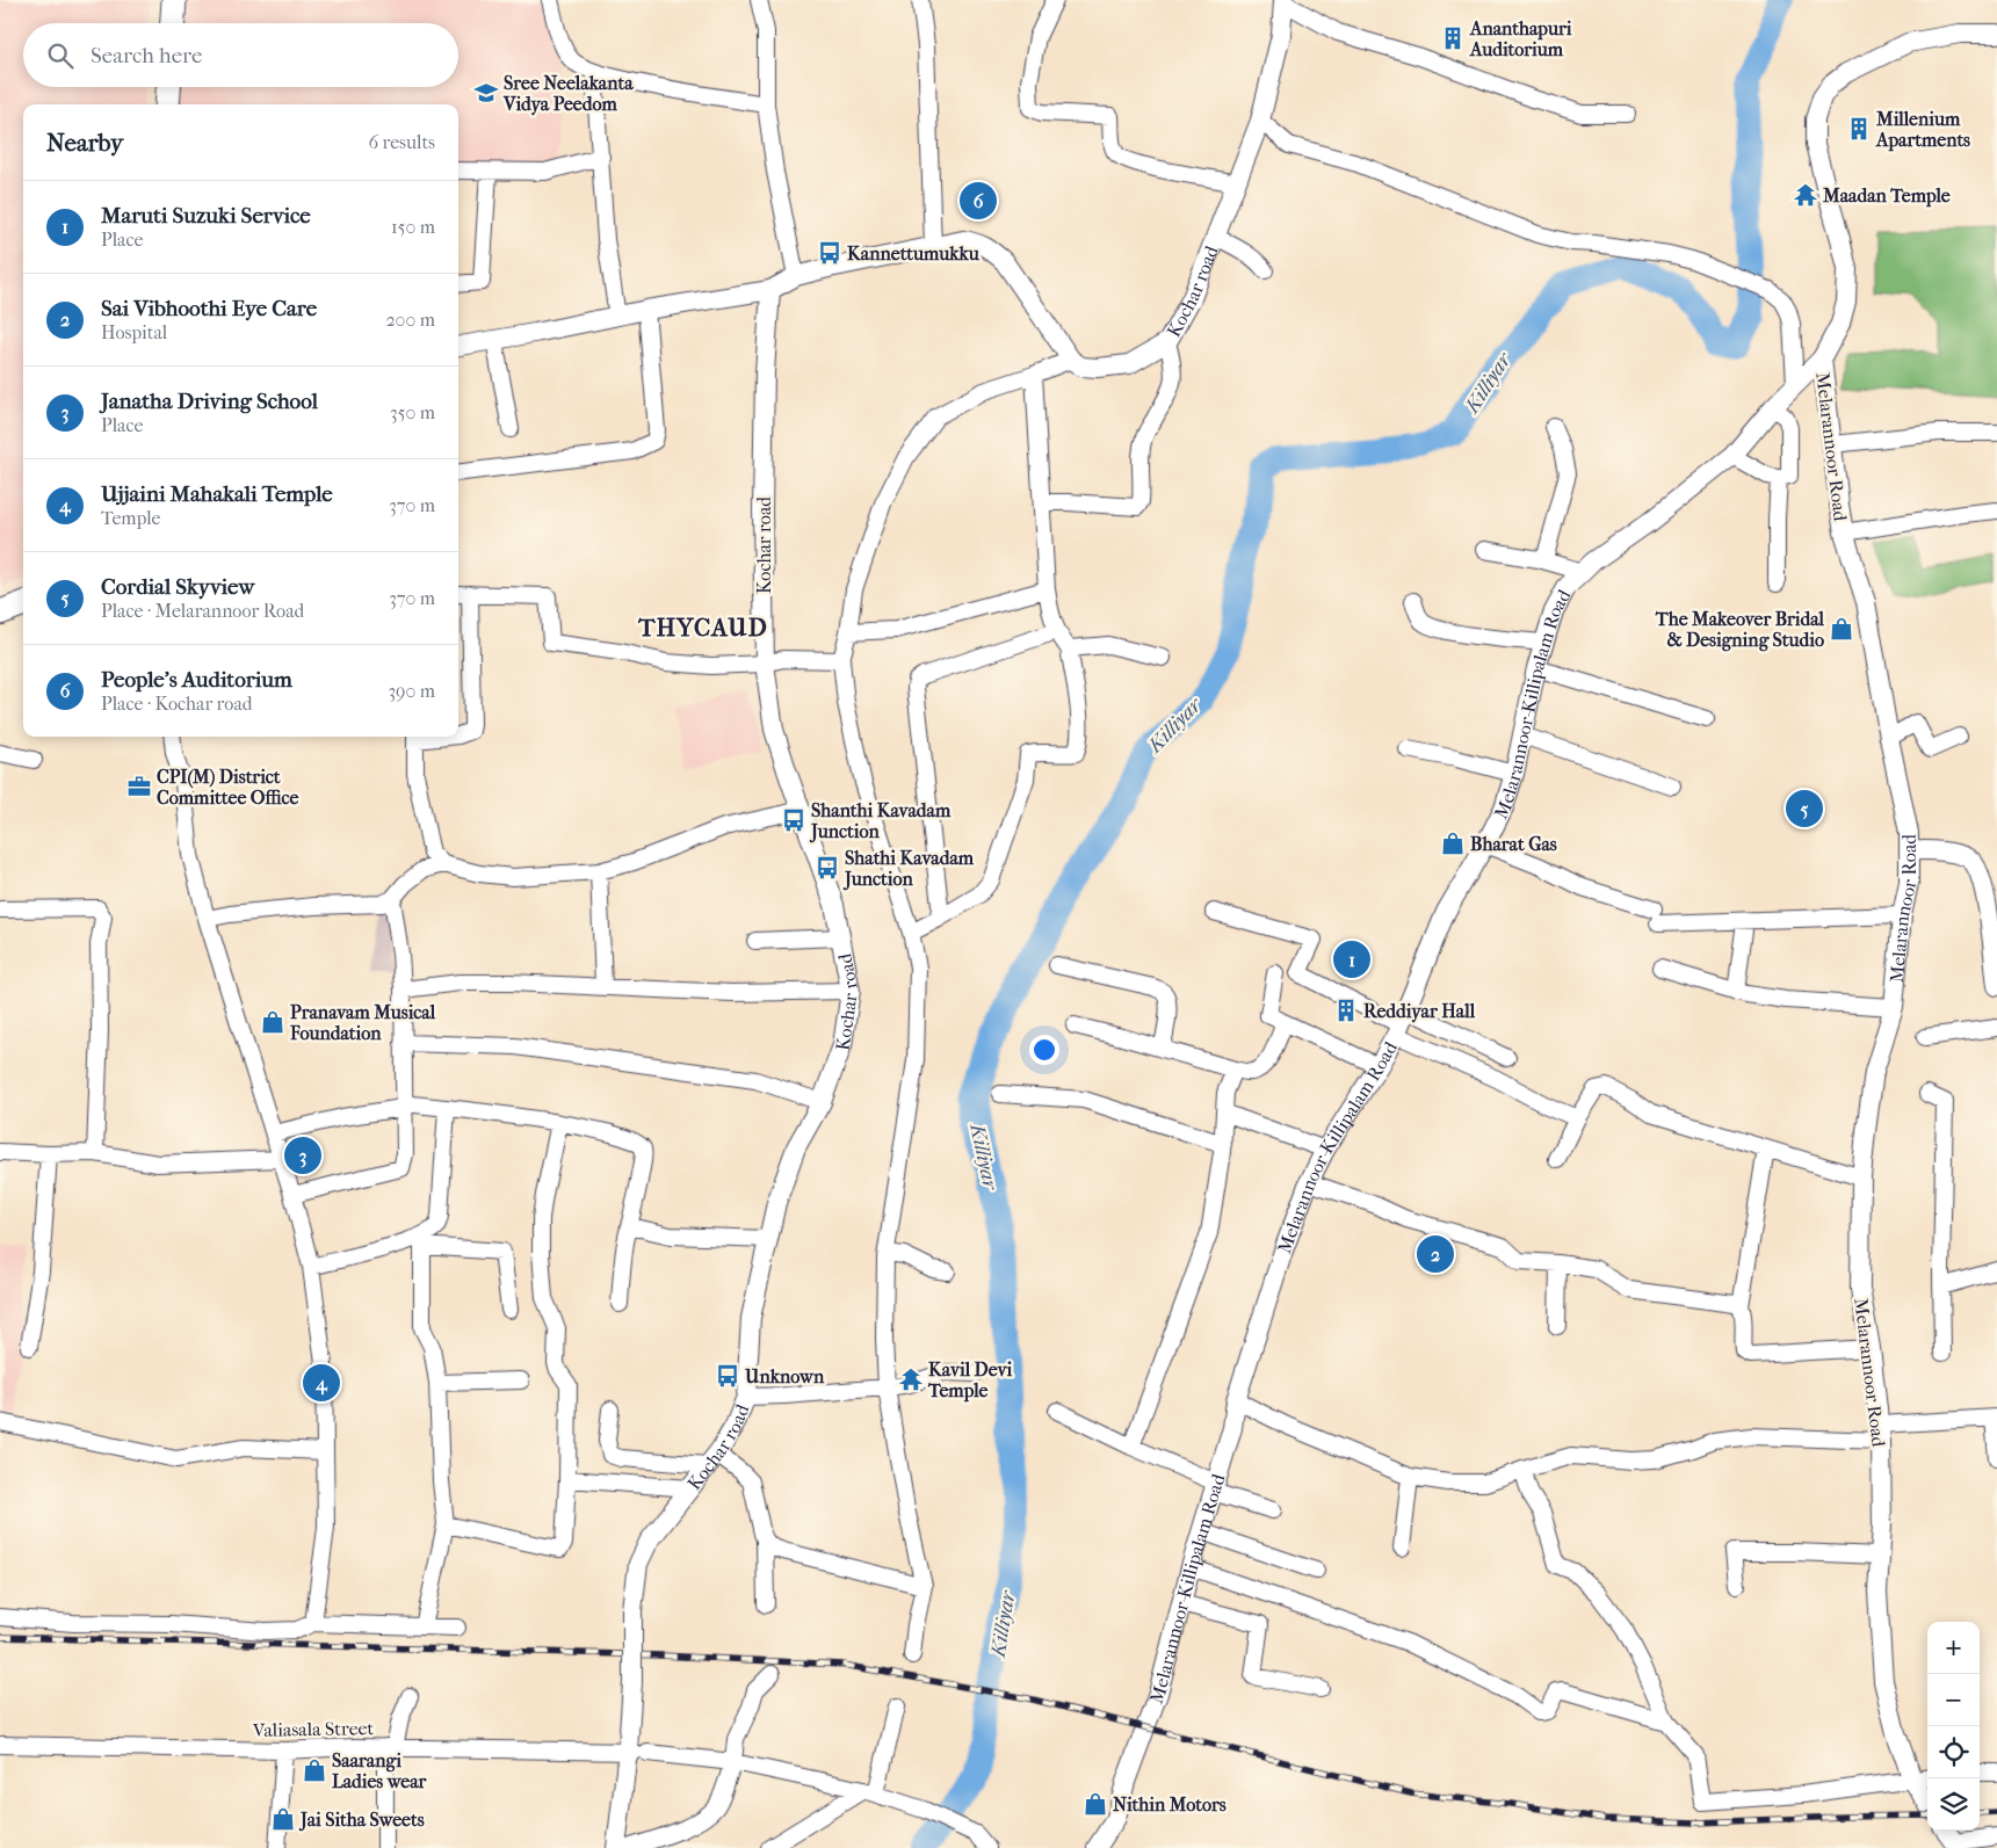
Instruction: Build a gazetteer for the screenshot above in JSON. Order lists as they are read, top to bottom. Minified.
{"streets":{"street":["Kochar road","Melarannoor Road","Melarannoor-Killipalam Road","Valiasala Street"]},"crossings":[["Kochar road","Valiasala Street"],["Melarannoor Road","Melarannoor-Killipalam Road"]],"districts":["THYCAUD"],"water":["Killiyar"],"places":{"building":["Ananthapuri Auditorium","Millenium Apartments","Reddiyar Hall"],"school or university":["Sree Neelakanta Vidya Peedom"],"temple":["Maadan Temple","Kavil Devi Temple"],"bus stop":["Kannettumukku","Shanthi Kavadam Junction","Shathi Kavadam Junction","Unknown"],"shop":["The Makeover Bridal & Designing Studio","Bharat Gas","Pranavam Musical Foundation","Saarangi Ladies wear","Nithin Motors","Jai Sitha Sweets"],"office":["CPI(M) District Committee Office"]},"page":{"search":"Search here","heading":["Nearby","6 results"],"pins":["6","5","1","3","2","4"],"list":[{"mark":"1","name":"Maruti Suzuki Service","note":"Place","value":"150 m"},{"mark":"2","name":"Sai Vibhoothi Eye Care","note":"Hospital","value":"200 m"},{"mark":"3","name":"Janatha Driving School","note":"Place","value":"350 m"},{"mark":"4","name":"Ujjaini Mahakali Temple","note":"Temple","value":"370 m"},{"mark":"5","name":"Cordial Skyview","note":"Place · Melarannoor Road","value":"370 m"},{"mark":"6","name":"People's Auditorium","note":"Place · Kochar road","value":"390 m"}],"map_buttons":["+","−"]}}
